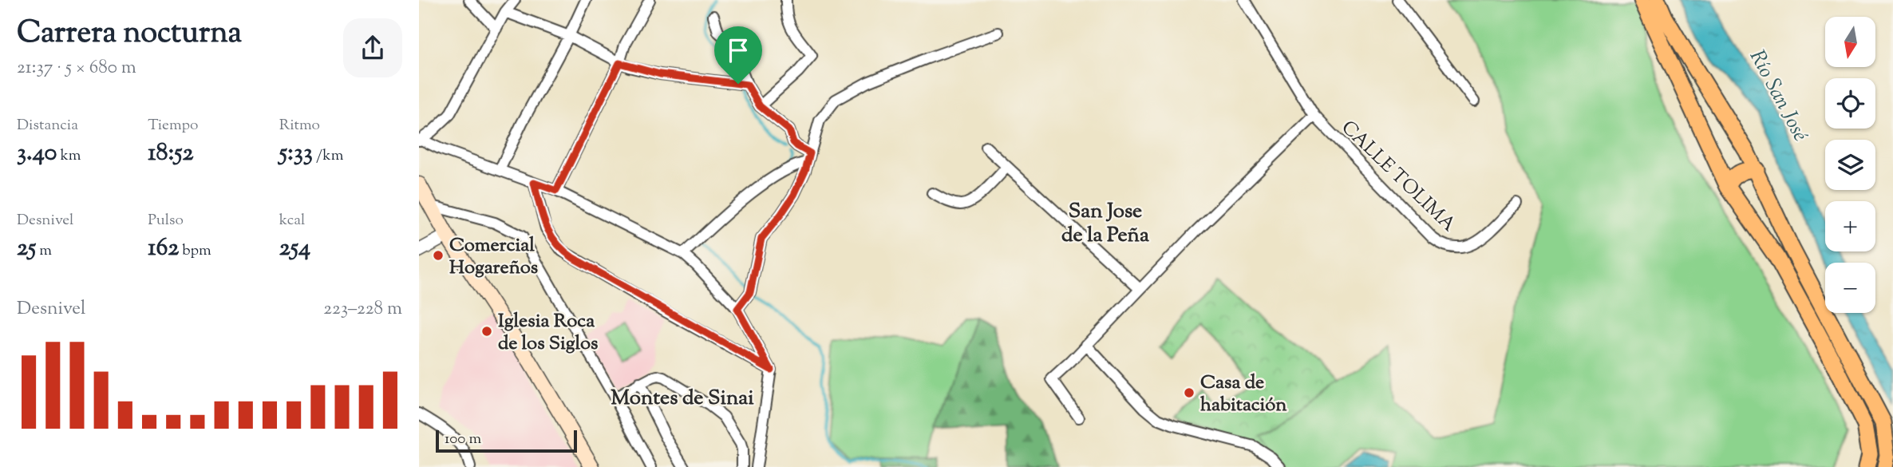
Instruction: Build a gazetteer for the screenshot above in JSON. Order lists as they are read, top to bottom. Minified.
{"streets":{"street":["CALLE TOLIMA"]},"districts":["San Jose de la Peña","Montes de Sinai"],"water":["Río San José"],"places":["Comercial Hogareños","Iglesia Roca de los Siglos","Casa de habitación"],"scale_bar":"100 m","north":"bottom","page":{"heading":["Carrera nocturna","21:37 · 5 × 680 m"],"map_buttons":["+","−"],"stats":[["Distancia","3.40 km"],["Tiempo","18:52"],["Ritmo","5:33 /km"],["Desnivel","25 m"],["Pulso","162 bpm"],["kcal","254"]],"chart":["Desnivel","223–228 m"],"scale":"100 m"}}
